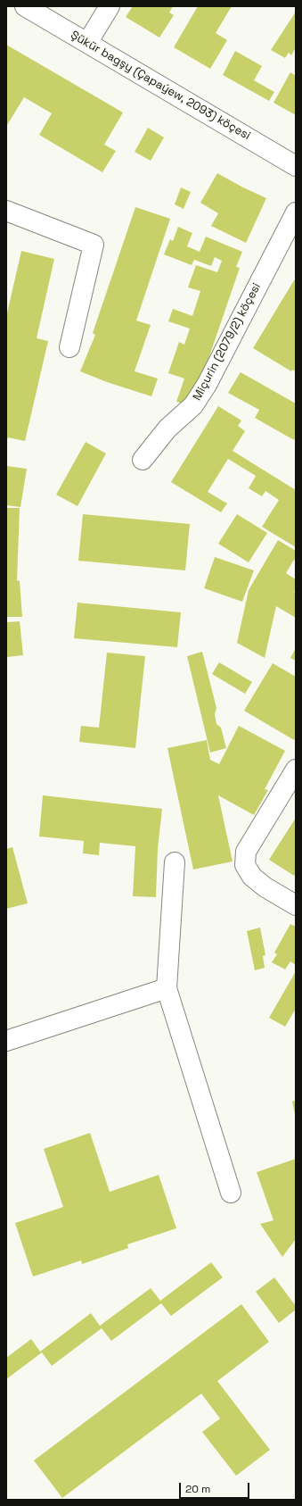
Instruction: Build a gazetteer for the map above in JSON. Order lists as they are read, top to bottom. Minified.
{"streets":{"street":["Şükür bagşy (Çapaýew, 2093) köçesi","Miçurin (2079/2) köçesi"]},"scale_bar":"20 m"}
